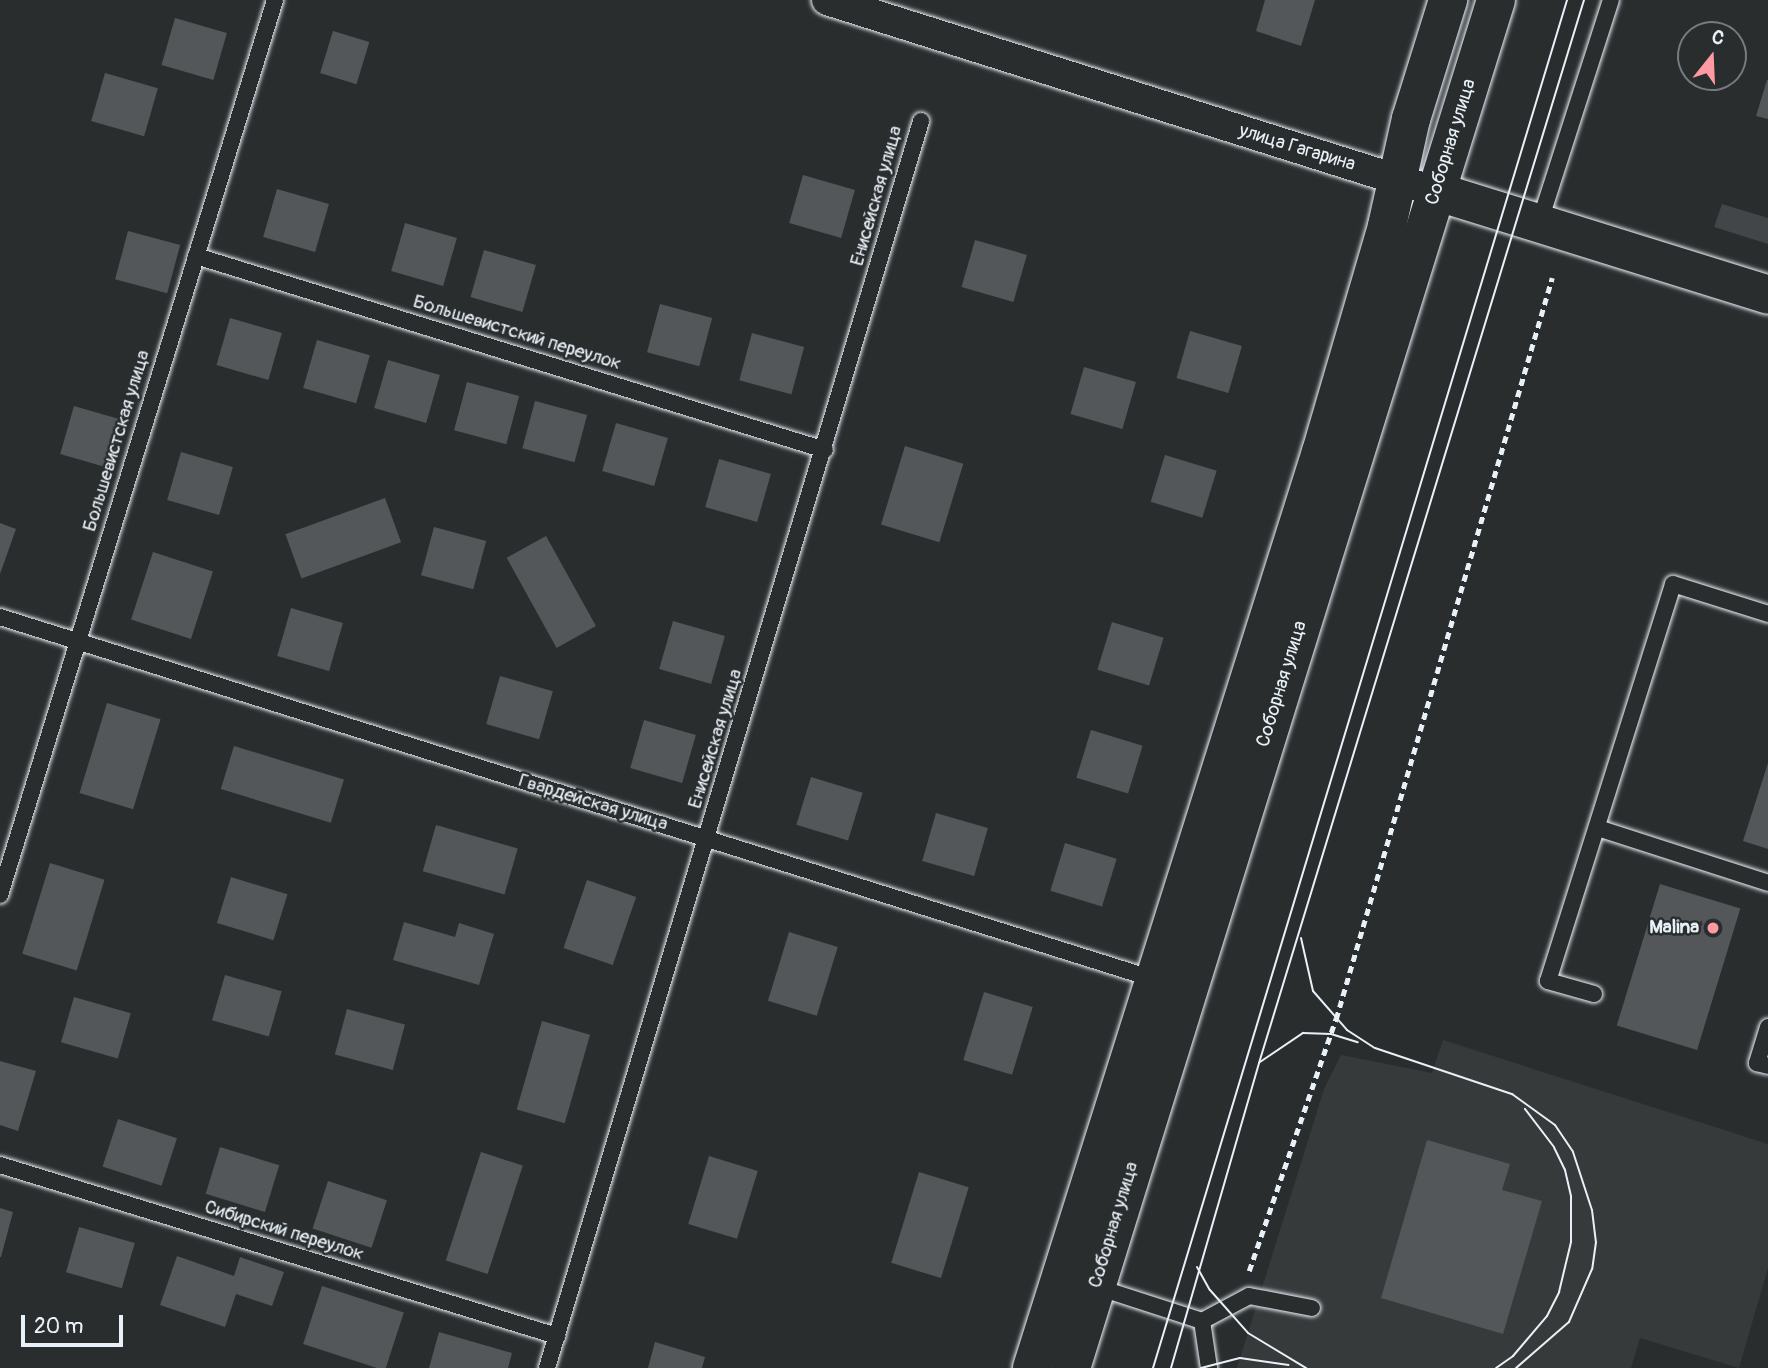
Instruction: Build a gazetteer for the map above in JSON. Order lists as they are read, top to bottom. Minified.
{"streets":{"main road":["Соборная улица","улица Гагарина"],"lane":["Енисейская улица","Большевистский переулок","Большевистская улица","Гвардейская улица","Сибирский переулок"]},"crossings":[["Соборная улица","улица Гагарина"],["Соборная улица","Гвардейская улица"],["Енисейская улица","Большевистский переулок"],["Енисейская улица","Гвардейская улица"],["Енисейская улица","Сибирский переулок"],["Большевистский переулок","Большевистская улица"],["Большевистская улица","Гвардейская улица"]],"places":["Malina"],"scale_bar":"20 m","north":"top"}
